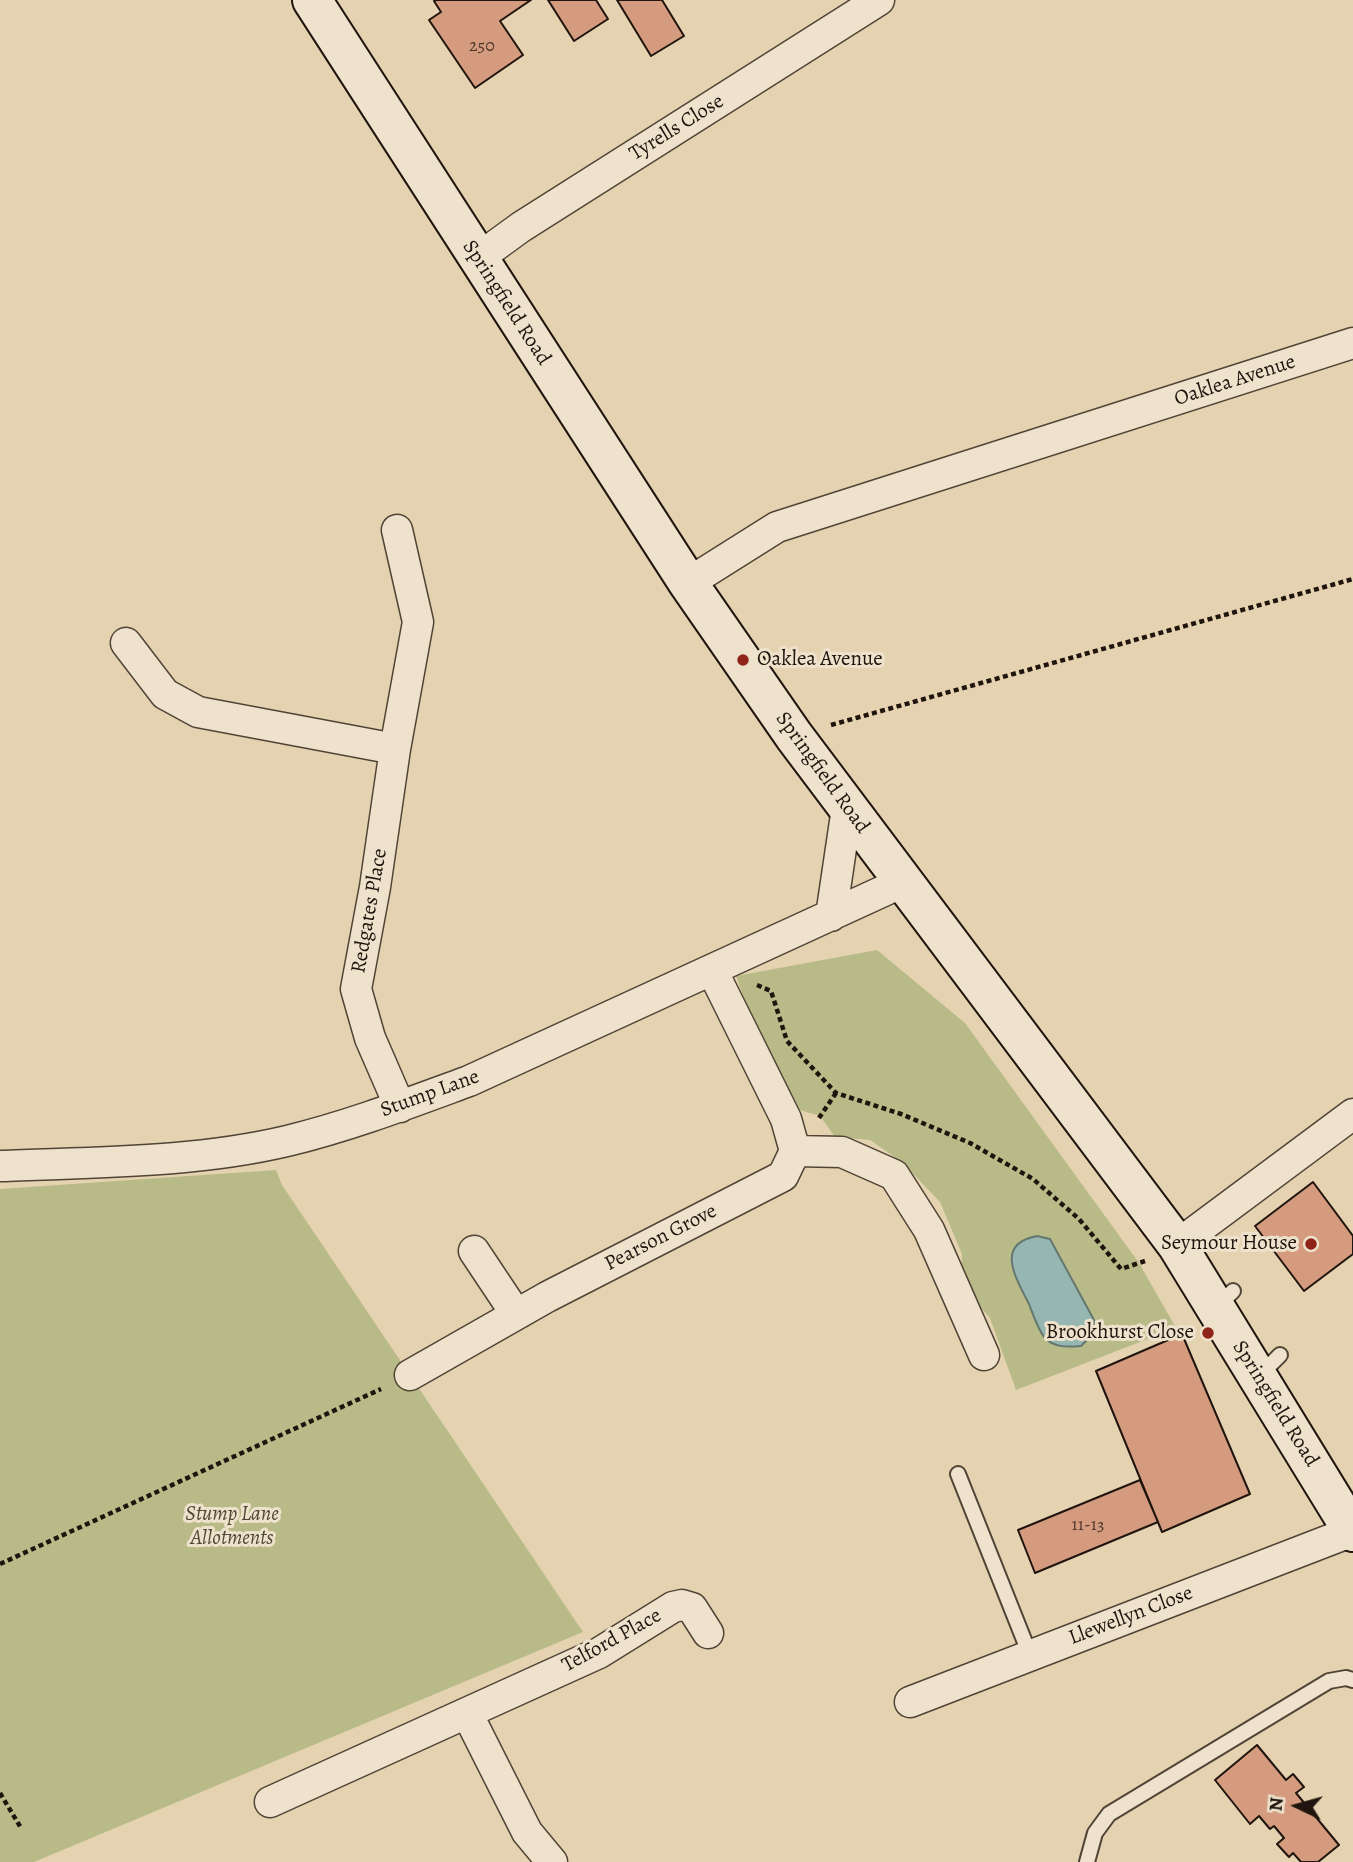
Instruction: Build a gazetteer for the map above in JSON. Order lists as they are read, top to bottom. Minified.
{"streets":{"main road":["Springfield Road"],"street":["Tyrells Close","Oaklea Avenue","Redgates Place","Stump Lane","Pearson Grove","Llewellyn Close","Telford Place"]},"crossings":[["Tyrells Close","Springfield Road"],["Springfield Road","Oaklea Avenue"],["Springfield Road","Stump Lane"],["Springfield Road","Llewellyn Close"],["Redgates Place","Stump Lane"]],"parks":["Stump Lane Allotments"],"places":["Oaklea Avenue","Seymour House","Brookhurst Close"],"house_numbers":["250","11-13"],"north":"left"}
